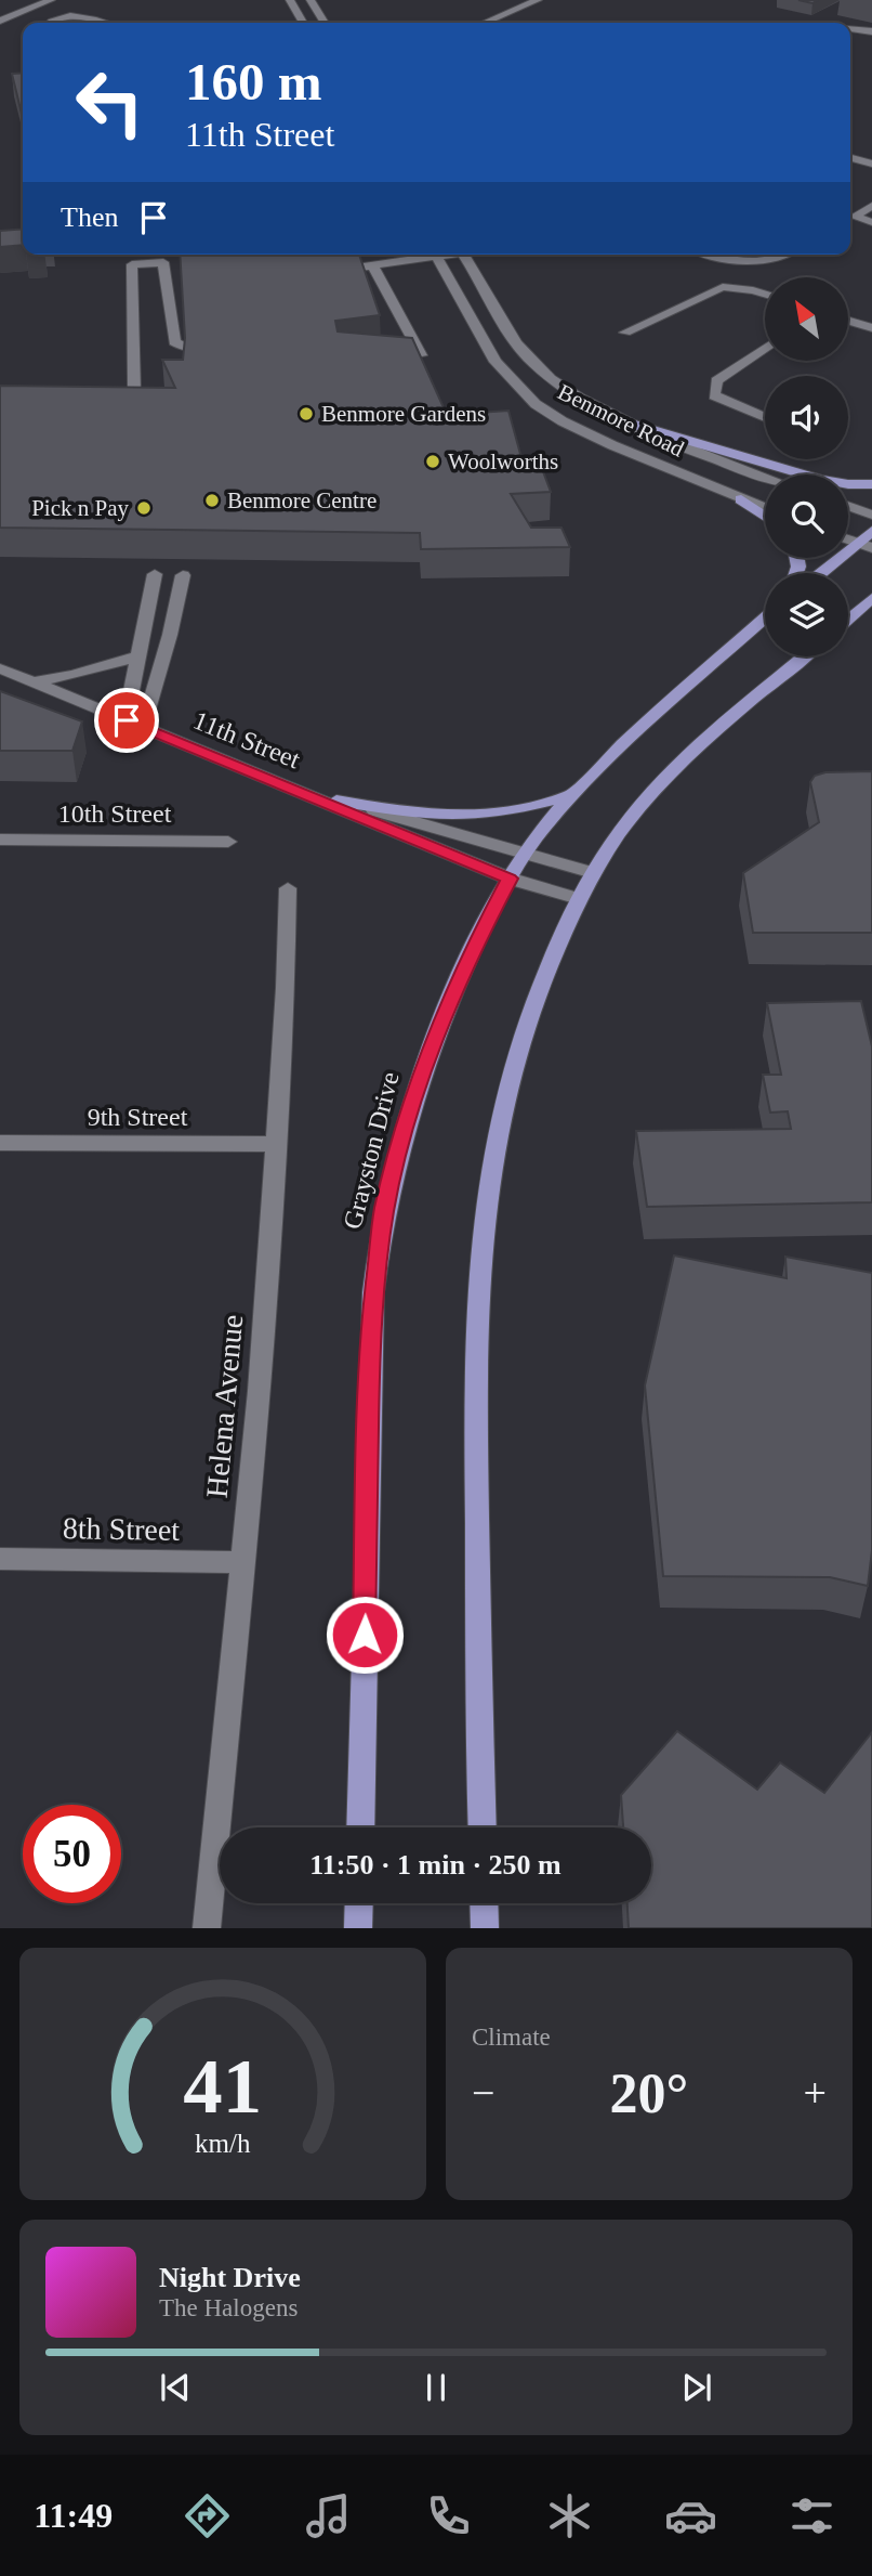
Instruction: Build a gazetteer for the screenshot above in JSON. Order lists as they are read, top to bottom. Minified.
{"streets":{"main road":["Grayston Drive"],"street":["Benmore Road","11th Street","10th Street","9th Street","Helena Avenue","8th Street"]},"crossings":[["11th Street","Grayston Drive"],["9th Street","Helena Avenue"],["Helena Avenue","8th Street"]],"places":["Benmore Gardens","Woolworths","Benmore Centre","Pick n Pay"],"north":"top left","page":{"turn":["160 m","11th Street"],"then":"Then","limit":"50","trip":"11:50 · 1 min · 250 m","tile":"Climate","heat":["−","20°","+"],"song":["Night Drive","The Halogens"],"tabs":"11:49","gauge":["41","km/h"]}}
